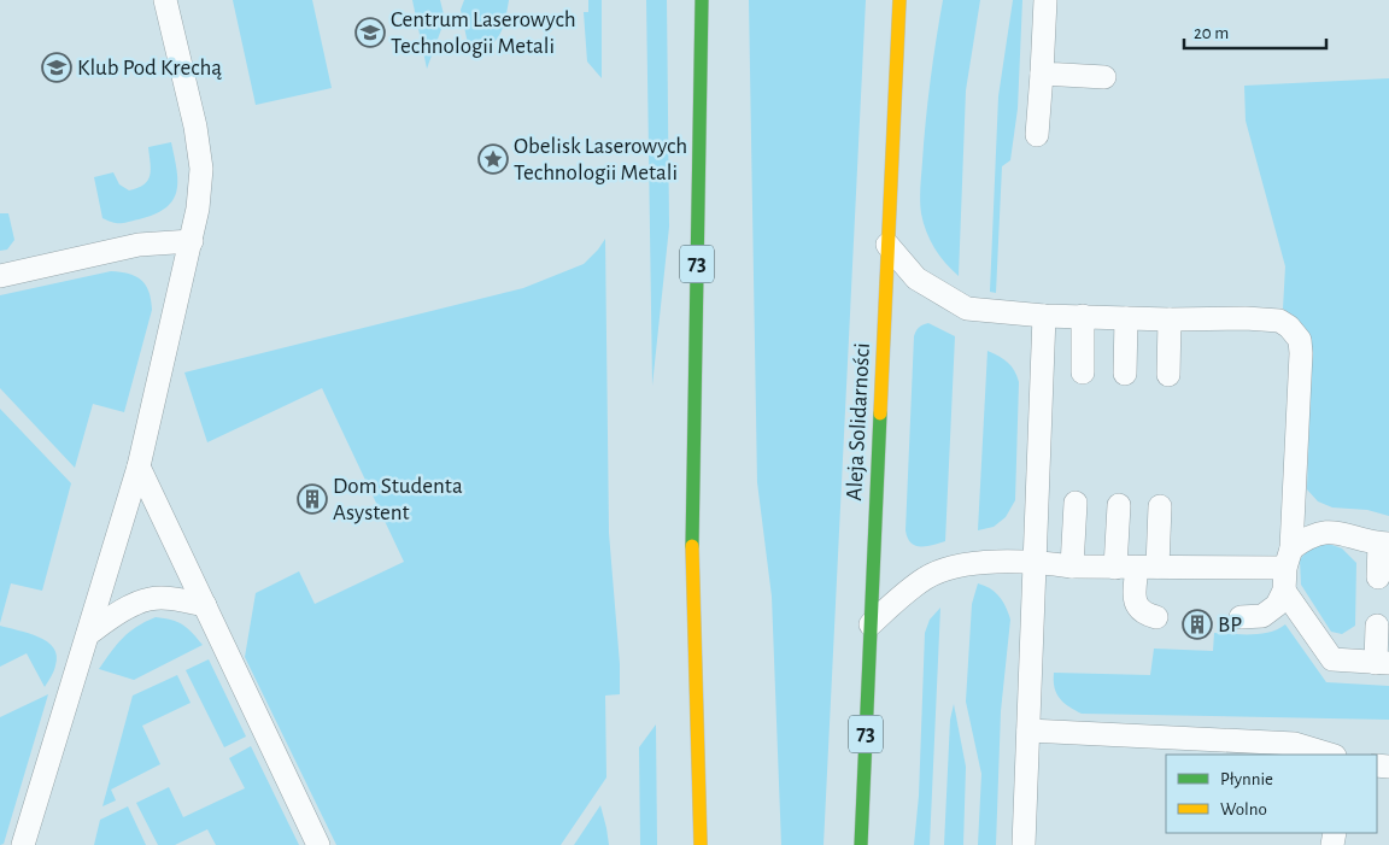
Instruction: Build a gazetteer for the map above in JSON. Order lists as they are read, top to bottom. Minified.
{"streets":{"main road":["73","Aleja Solidarności"]},"places":{"school or university":["Centrum Laserowych Technologii Metali","Klub Pod Krechą"],"place":["Obelisk Laserowych Technologii Metali"],"building":["Dom Studenta Asystent","BP"]},"legend":["Płynnie","Wolno"],"scale_bar":"20 m"}
